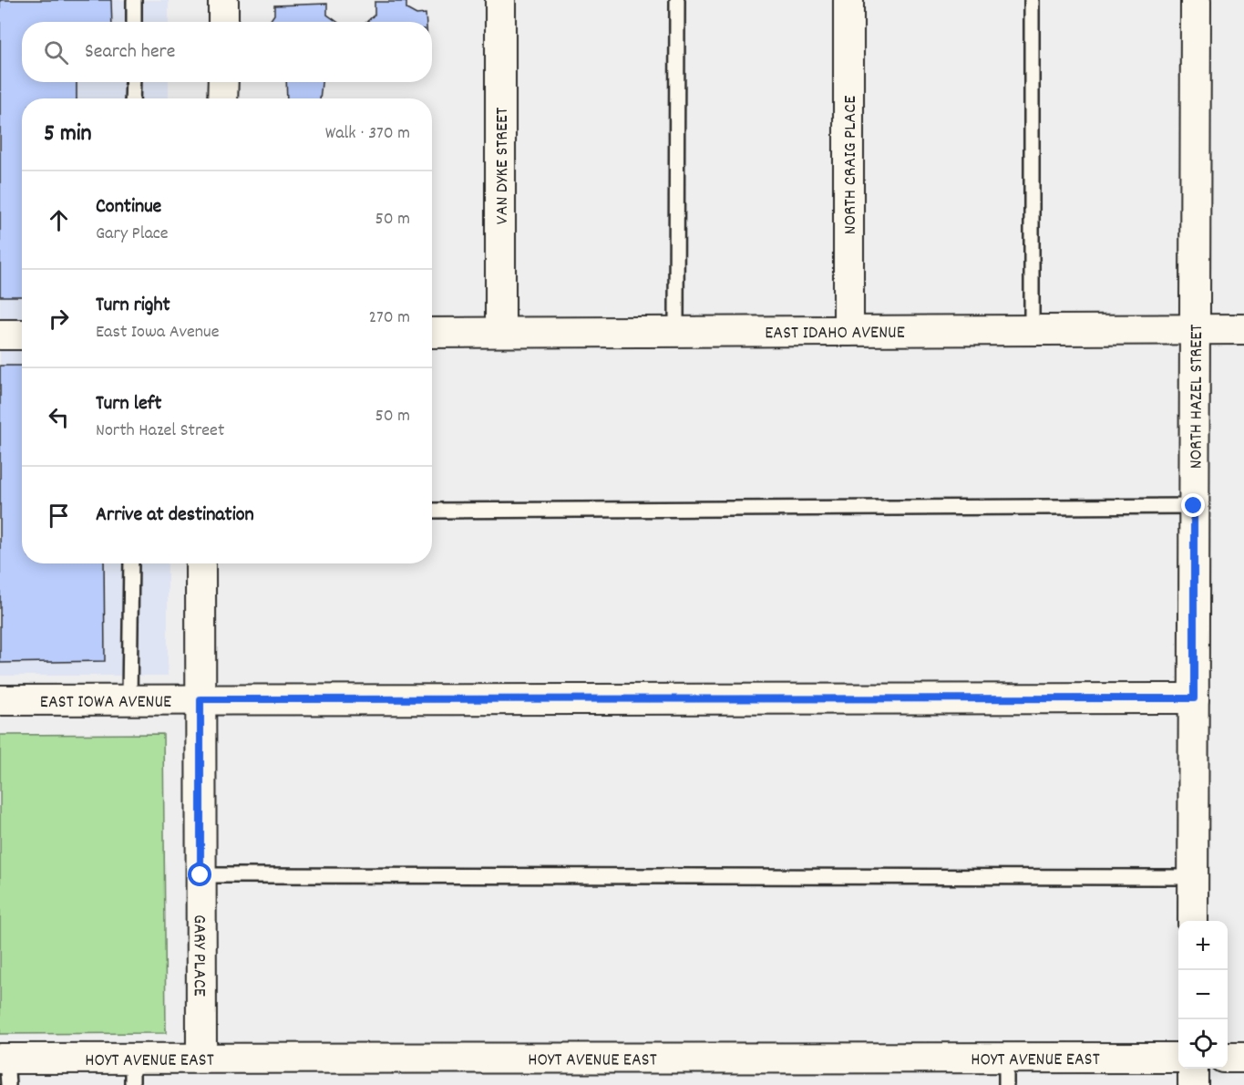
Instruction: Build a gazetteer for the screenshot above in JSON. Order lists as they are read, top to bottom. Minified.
{"streets":{"street":["NORTH CRAIG PLACE","VAN DYKE STREET","EAST IDAHO AVENUE","NORTH HAZEL STREET","EAST IOWA AVENUE","GARY PLACE","HOYT AVENUE EAST"]},"crossings":[["NORTH CRAIG PLACE","EAST IDAHO AVENUE"],["VAN DYKE STREET","EAST IDAHO AVENUE"],["EAST IDAHO AVENUE","NORTH HAZEL STREET"],["NORTH HAZEL STREET","EAST IOWA AVENUE"],["EAST IOWA AVENUE","GARY PLACE"],["GARY PLACE","HOYT AVENUE EAST"]],"page":{"search":"Search here","heading":["5 min","Walk · 370 m"],"list":[["Continue","Gary Place","50 m"],["Turn right","East Iowa Avenue","270 m"],["Turn left","North Hazel Street","50 m"],"Arrive at destination"],"map_buttons":["+","−"]}}
